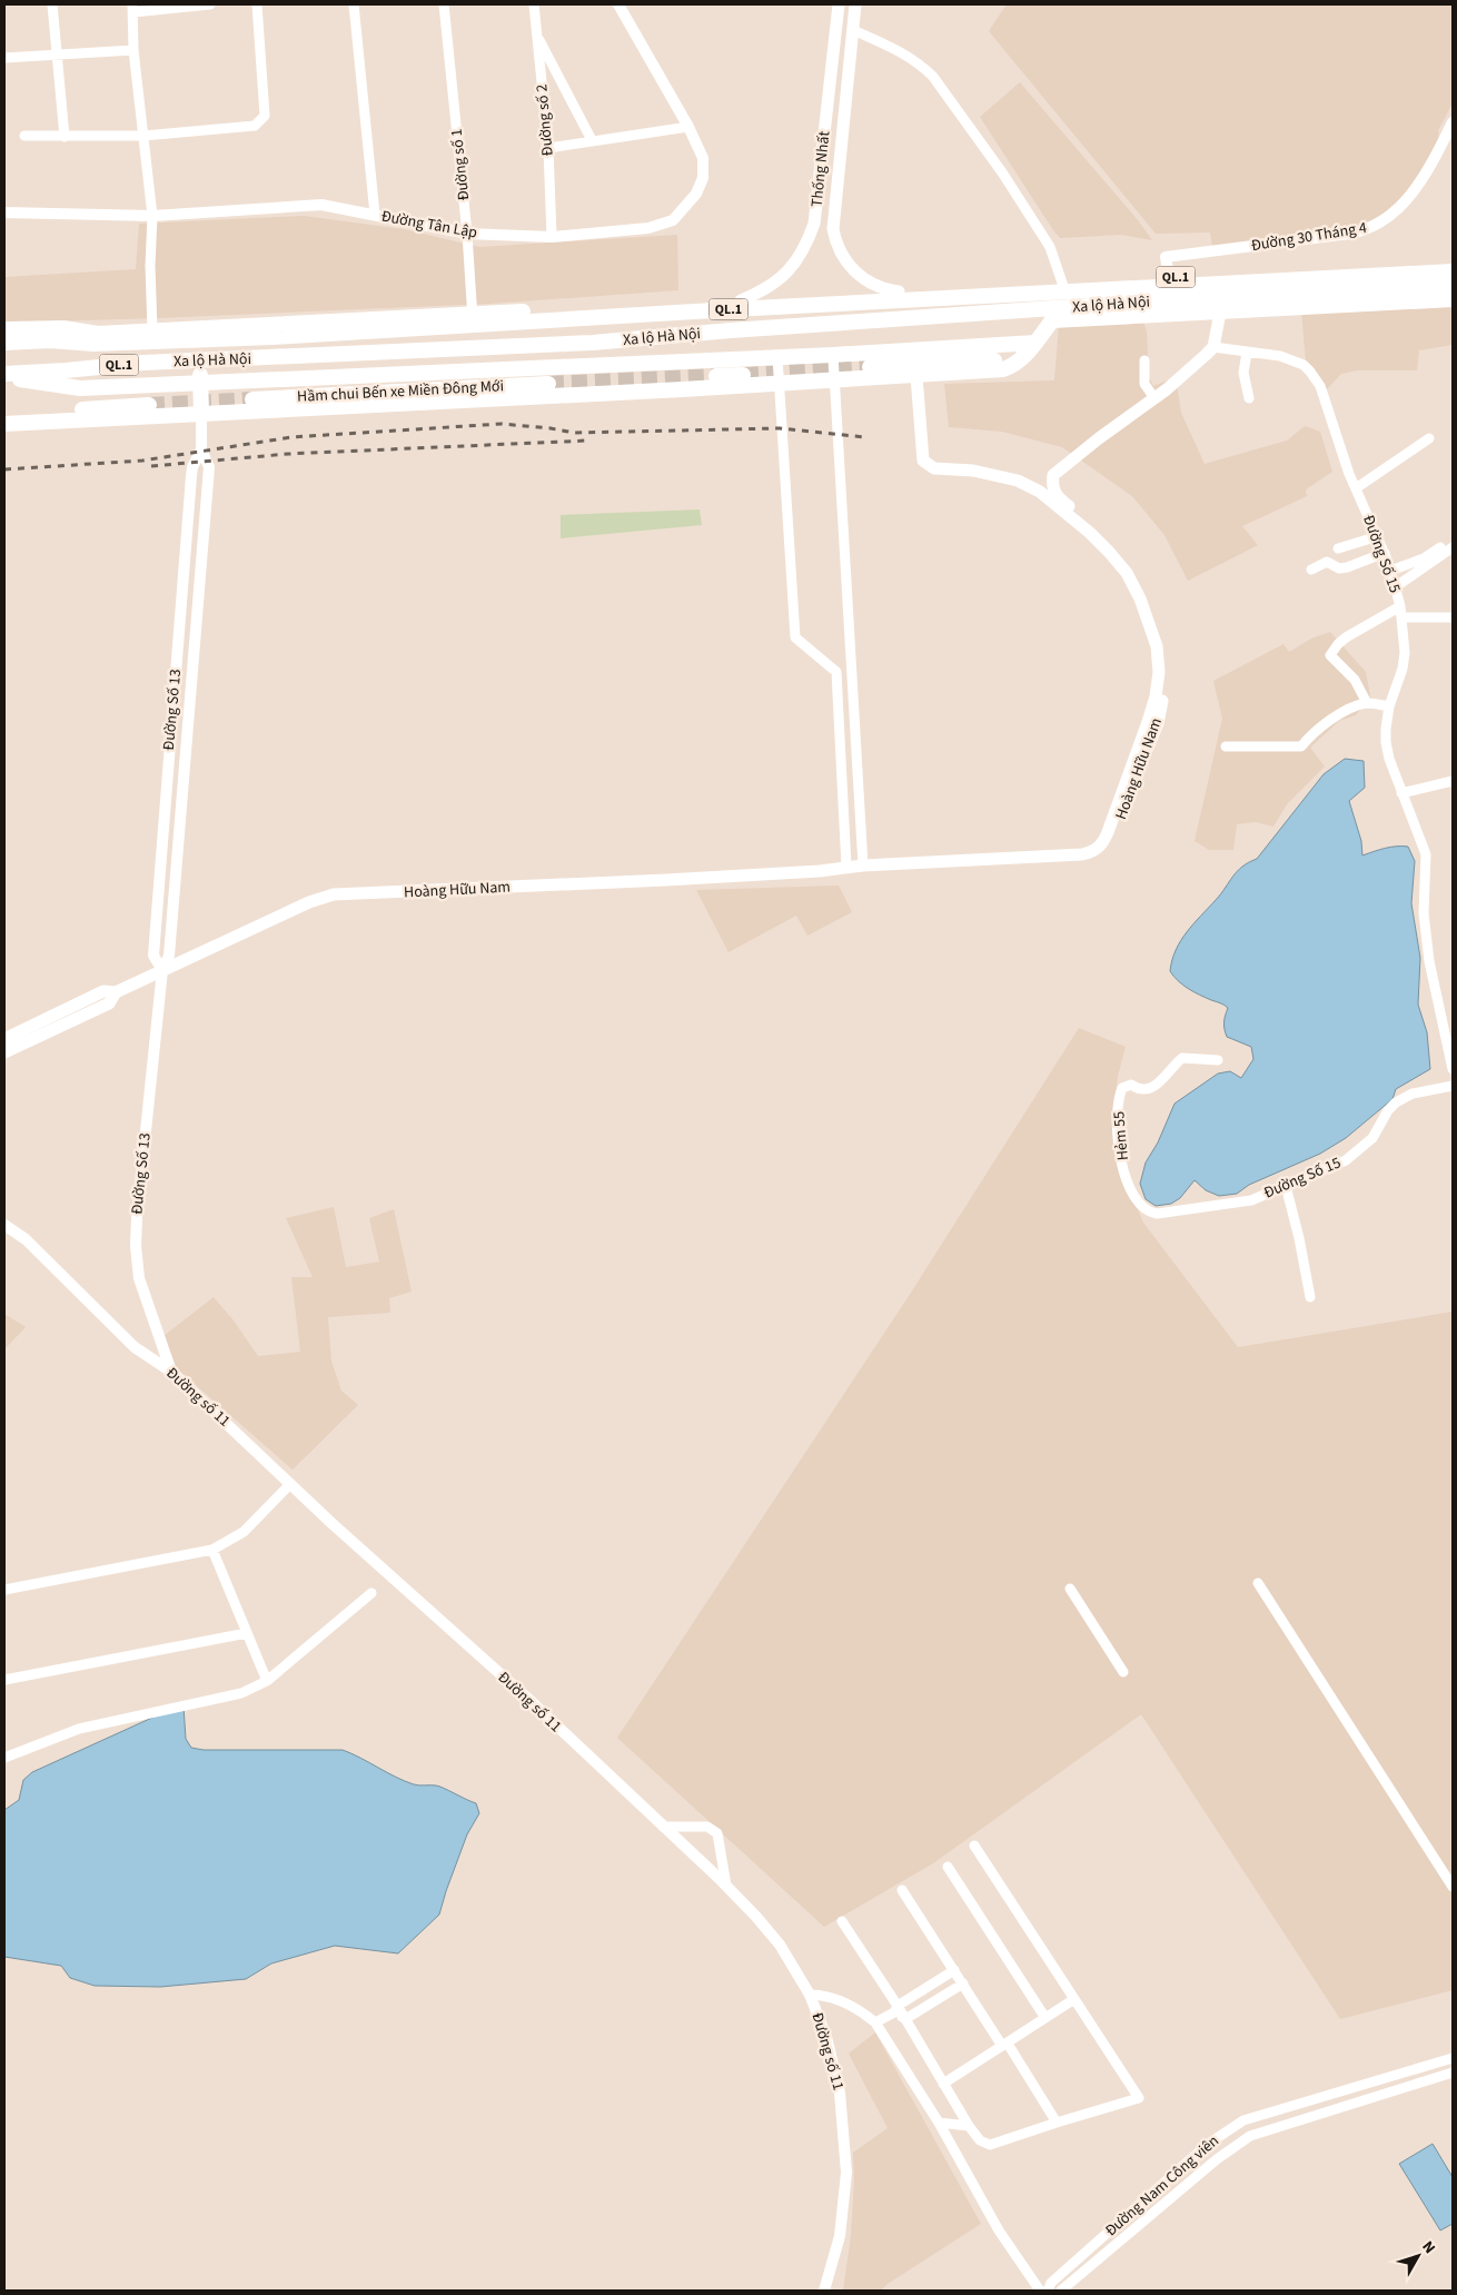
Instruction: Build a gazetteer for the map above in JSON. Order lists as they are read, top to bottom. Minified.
{"streets":{"highway":["QL.1","Xa lộ Hà Nội","Hầm chui Bến xe Miền Đông Mới"],"main road":["Thống Nhất","Hoàng Hữu Nam"],"street":["Đường số 2","Đường số 1","Đường Tân Lập","Đường 30 Tháng 4","Đường Số 15","Đường Số 13","Hẻm 55","Đường số 11","Đường Nam Công viên"]},"crossings":[["Đường số 2","Đường Tân Lập"],["Đường số 1","Đường Tân Lập"],["Đường số 1","Xa lộ Hà Nội"],["Thống Nhất","Xa lộ Hà Nội"],["Đường 30 Tháng 4","Xa lộ Hà Nội"],["Xa lộ Hà Nội","Đường Số 13"],["Xa lộ Hà Nội","Hoàng Hữu Nam"],["Đường Số 15","Hoàng Hữu Nam"],["Đường Số 15","Hẻm 55"],["Đường Số 13","Hoàng Hữu Nam"],["Đường Số 13","Đường số 11"]],"north":"top right"}
